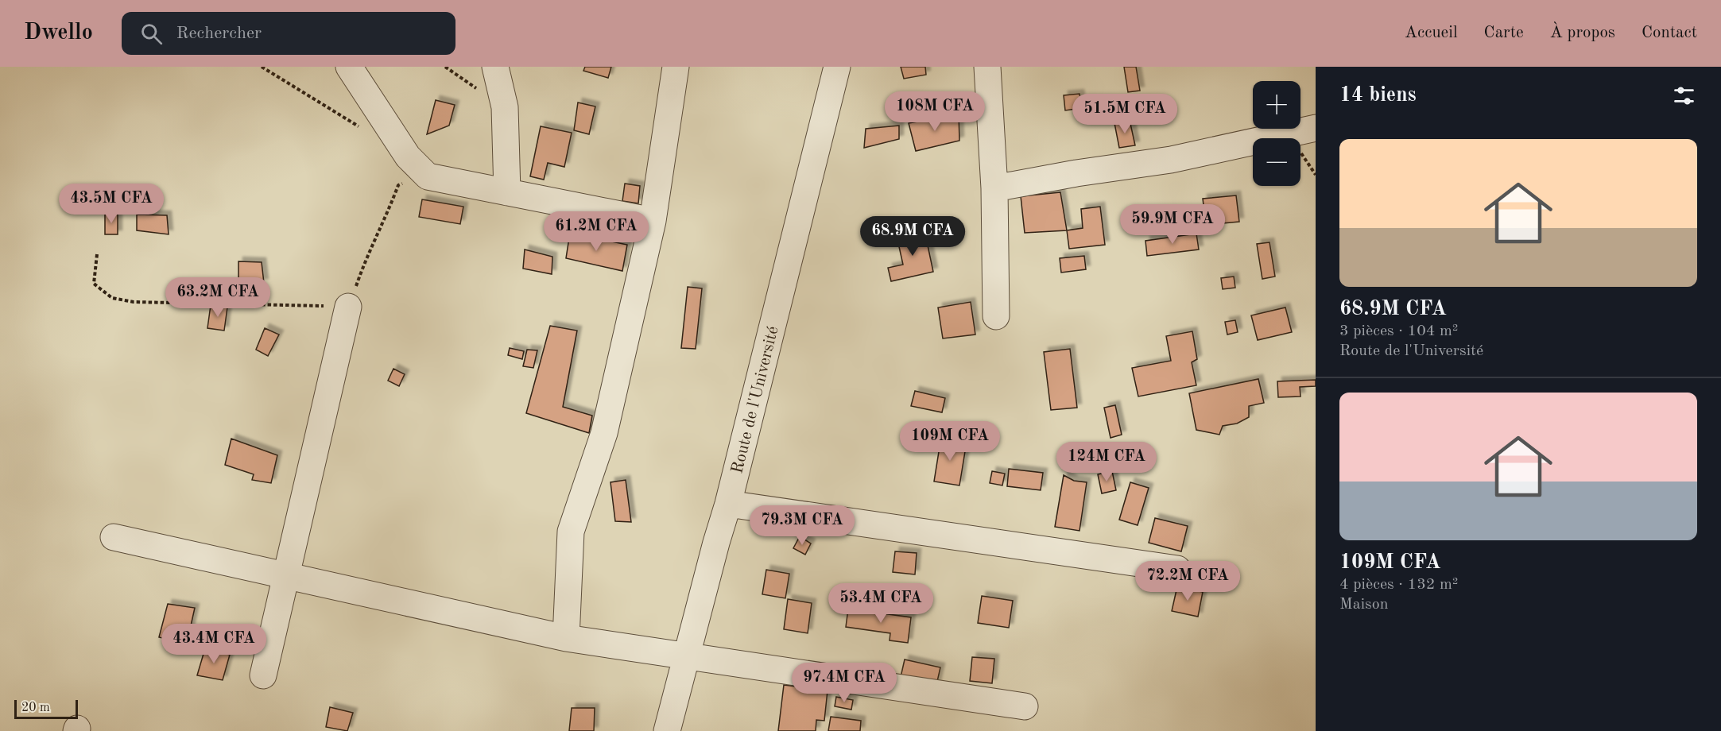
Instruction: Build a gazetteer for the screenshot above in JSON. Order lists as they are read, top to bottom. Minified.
{"streets":{"street":["Route de l'Université"]},"scale_bar":"20 m","page":{"header":"Dwello","search":"Rechercher","nav":["Accueil","Carte","À propos","Contact"],"heading":"14 biens","map_buttons":["+","−"],"price":["108M CFA","51.5M CFA","43.5M CFA","59.9M CFA","61.2M CFA","68.9M CFA","63.2M CFA","109M CFA","124M CFA","79.3M CFA","72.2M CFA","53.4M CFA","43.4M CFA","97.4M CFA"],"list":[{"name":"68.9M CFA","note":"3 pièces · 104 m² · Route de l'Université"},{"name":"109M CFA","note":"4 pièces · 132 m² · Maison"}],"scale":"20 m"}}
